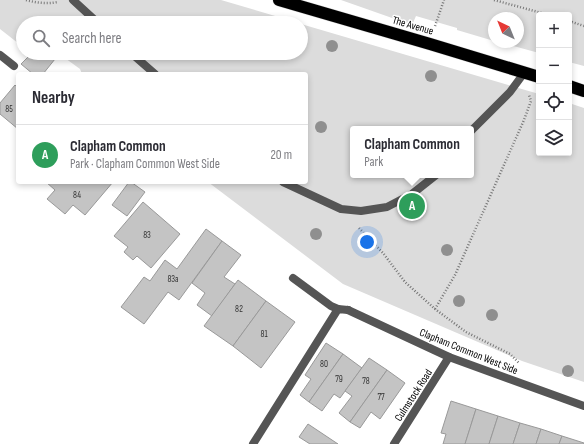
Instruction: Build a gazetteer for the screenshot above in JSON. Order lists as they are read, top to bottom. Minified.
{"streets":{"highway":["The Avenue"],"street":["Clapham Common West Side","Culmstock Road"]},"crossings":[["Clapham Common West Side","Culmstock Road"]],"house_numbers":["85","84","83","83a","82","81","80","79","78","77"],"north":"top left","page":{"map_buttons":["+","−"],"search":"Search here","heading":"Nearby","list":[{"mark":"A","name":"Clapham Common","note":"Park · Clapham Common West Side","value":"20 m"}],"popup":["Clapham Common","Park"],"pins":"A"}}
